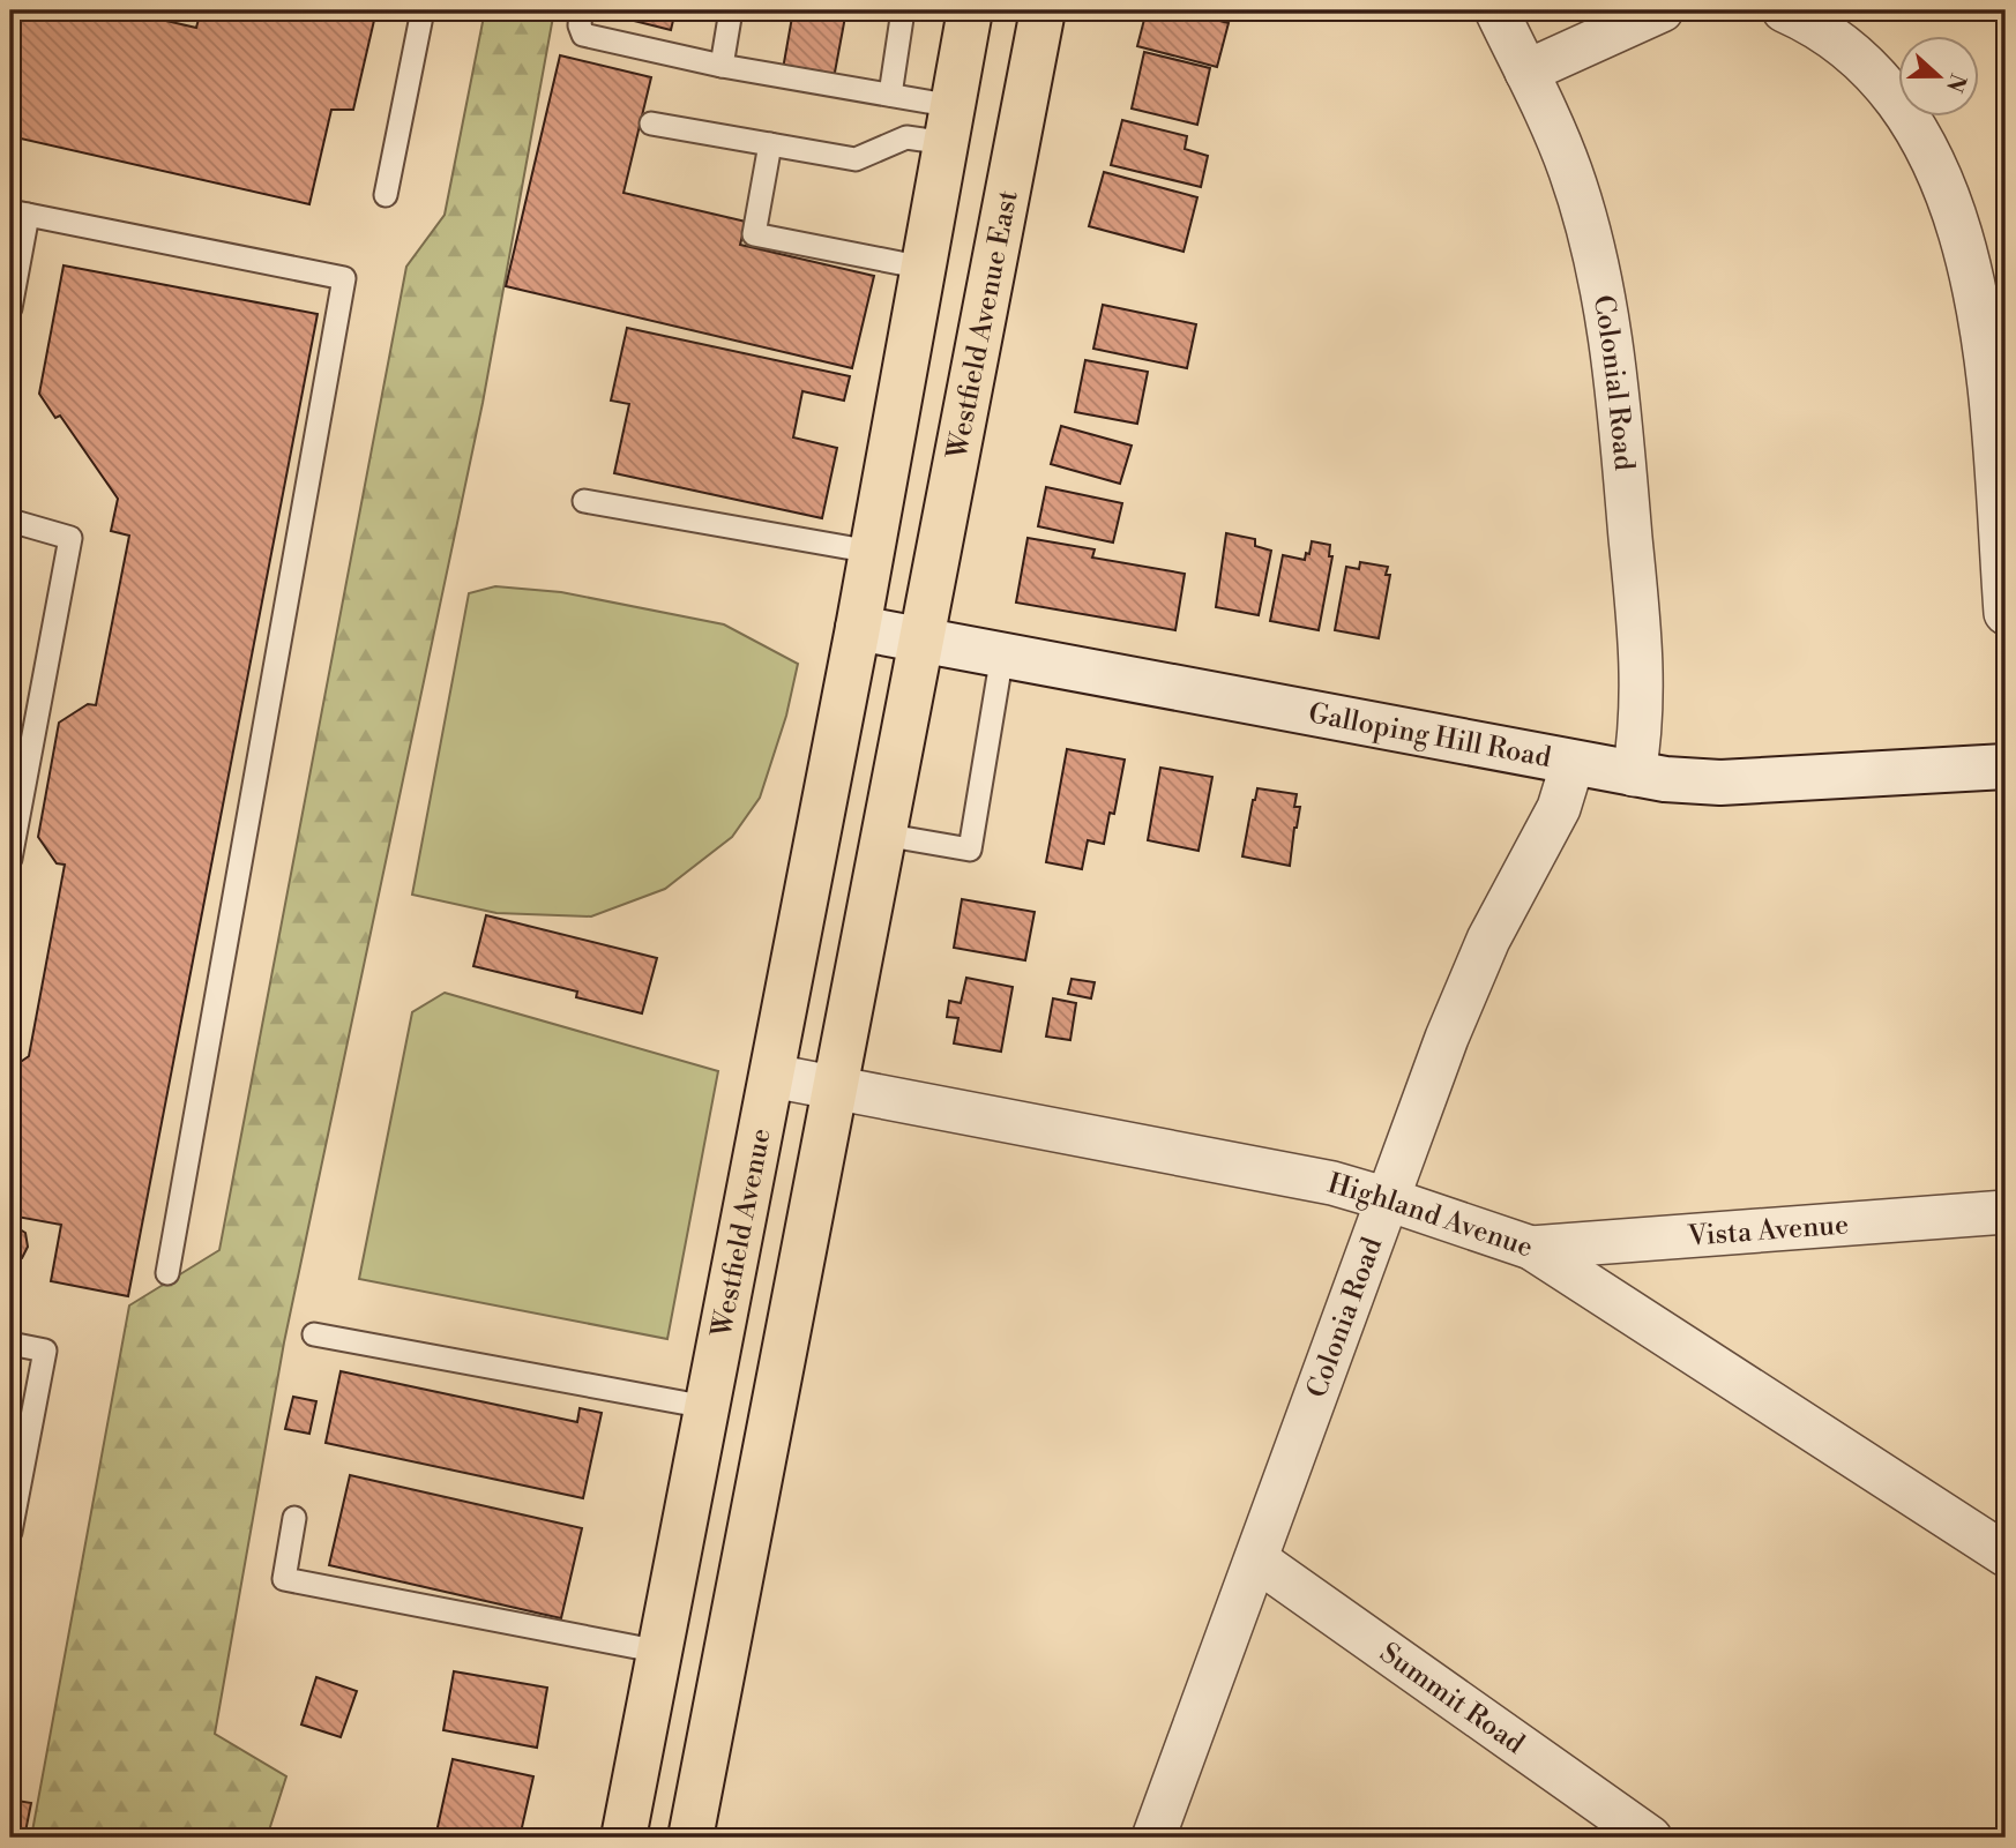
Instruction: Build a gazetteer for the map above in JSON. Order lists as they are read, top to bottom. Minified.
{"streets":{"main road":["Westfield Avenue East","Galloping Hill Road","Westfield Avenue"],"street":["Colonial Road","Highland Avenue","Vista Avenue","Colonia Road","Summit Road"]},"crossings":[["Westfield Avenue East","Galloping Hill Road"],["Colonial Road","Galloping Hill Road"],["Galloping Hill Road","Westfield Avenue"],["Galloping Hill Road","Colonia Road"],["Highland Avenue","Vista Avenue"],["Highland Avenue","Westfield Avenue"],["Highland Avenue","Colonia Road"],["Colonia Road","Summit Road"]],"north":"right"}
